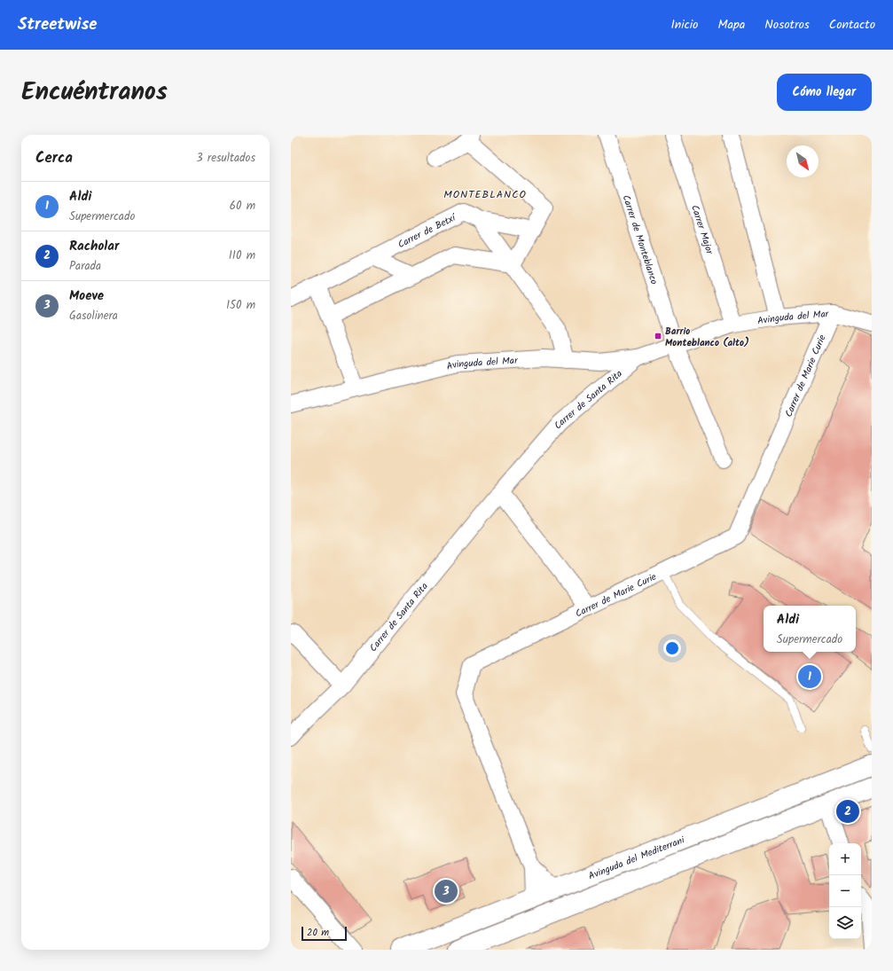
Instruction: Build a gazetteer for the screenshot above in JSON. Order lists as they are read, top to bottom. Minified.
{"streets":{"main road":["Avinguda del Mediterrani"],"street":["Carrer Major","Carrer de Betxí","Carrer de Monteblanco","Avinguda del Mar","Carrer de Marie Curie","Carrer de Santa Rita"]},"crossings":[["Carrer Major","Avinguda del Mar"],["Carrer de Betxí","Avinguda del Mar"],["Carrer de Monteblanco","Avinguda del Mar"],["Avinguda del Mar","Carrer de Marie Curie"],["Avinguda del Mar","Carrer de Santa Rita"],["Carrer de Marie Curie","Avinguda del Mediterrani"]],"districts":["MONTEBLANCO"],"places":{"transit":["Barrio Monteblanco (alto)"]},"scale_bar":"20 m","north":"bottom right","page":{"header":"Streetwise","nav":["Inicio","Mapa","Nosotros","Contacto"],"title":"Encuéntranos","buttons":"Cómo llegar","heading":["Cerca","3 resultados"],"list":[{"mark":"1","name":"Aldi","note":"Supermercado","value":"60 m"},{"mark":"2","name":"Racholar","note":"Parada","value":"110 m"},{"mark":"3","name":"Moeve","note":"Gasolinera","value":"150 m"}],"popup":["Aldi","Supermercado"],"pins":["1","2","3"],"map_buttons":["+","−"],"scale":"20 m"}}
